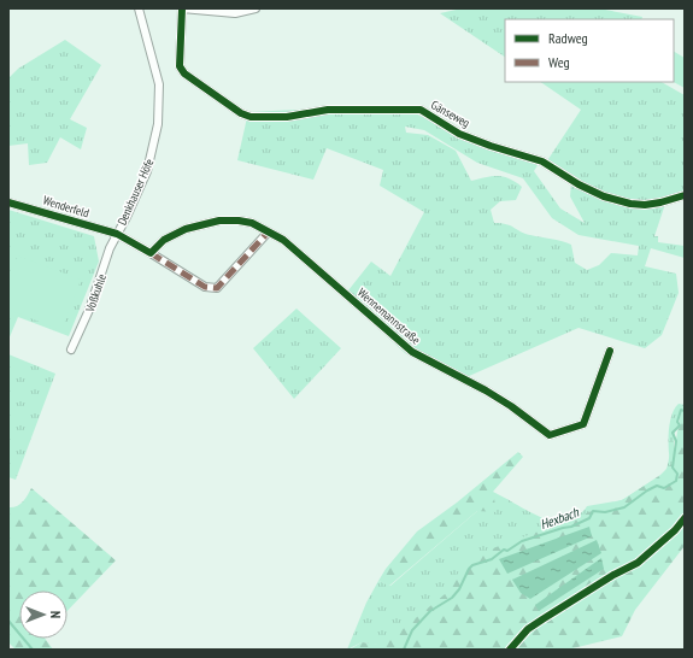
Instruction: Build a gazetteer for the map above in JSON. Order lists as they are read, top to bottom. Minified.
{"streets":{"street":["Gänseweg","Denkhauser Höfe","Wenderfeld","Voßkuhle","Wennemannstraße"]},"crossings":[["Denkhauser Höfe","Wenderfeld"],["Denkhauser Höfe","Voßkuhle"],["Wenderfeld","Voßkuhle"]],"water":["Hexbach"],"legend":["Radweg","Weg"],"north":"right"}
